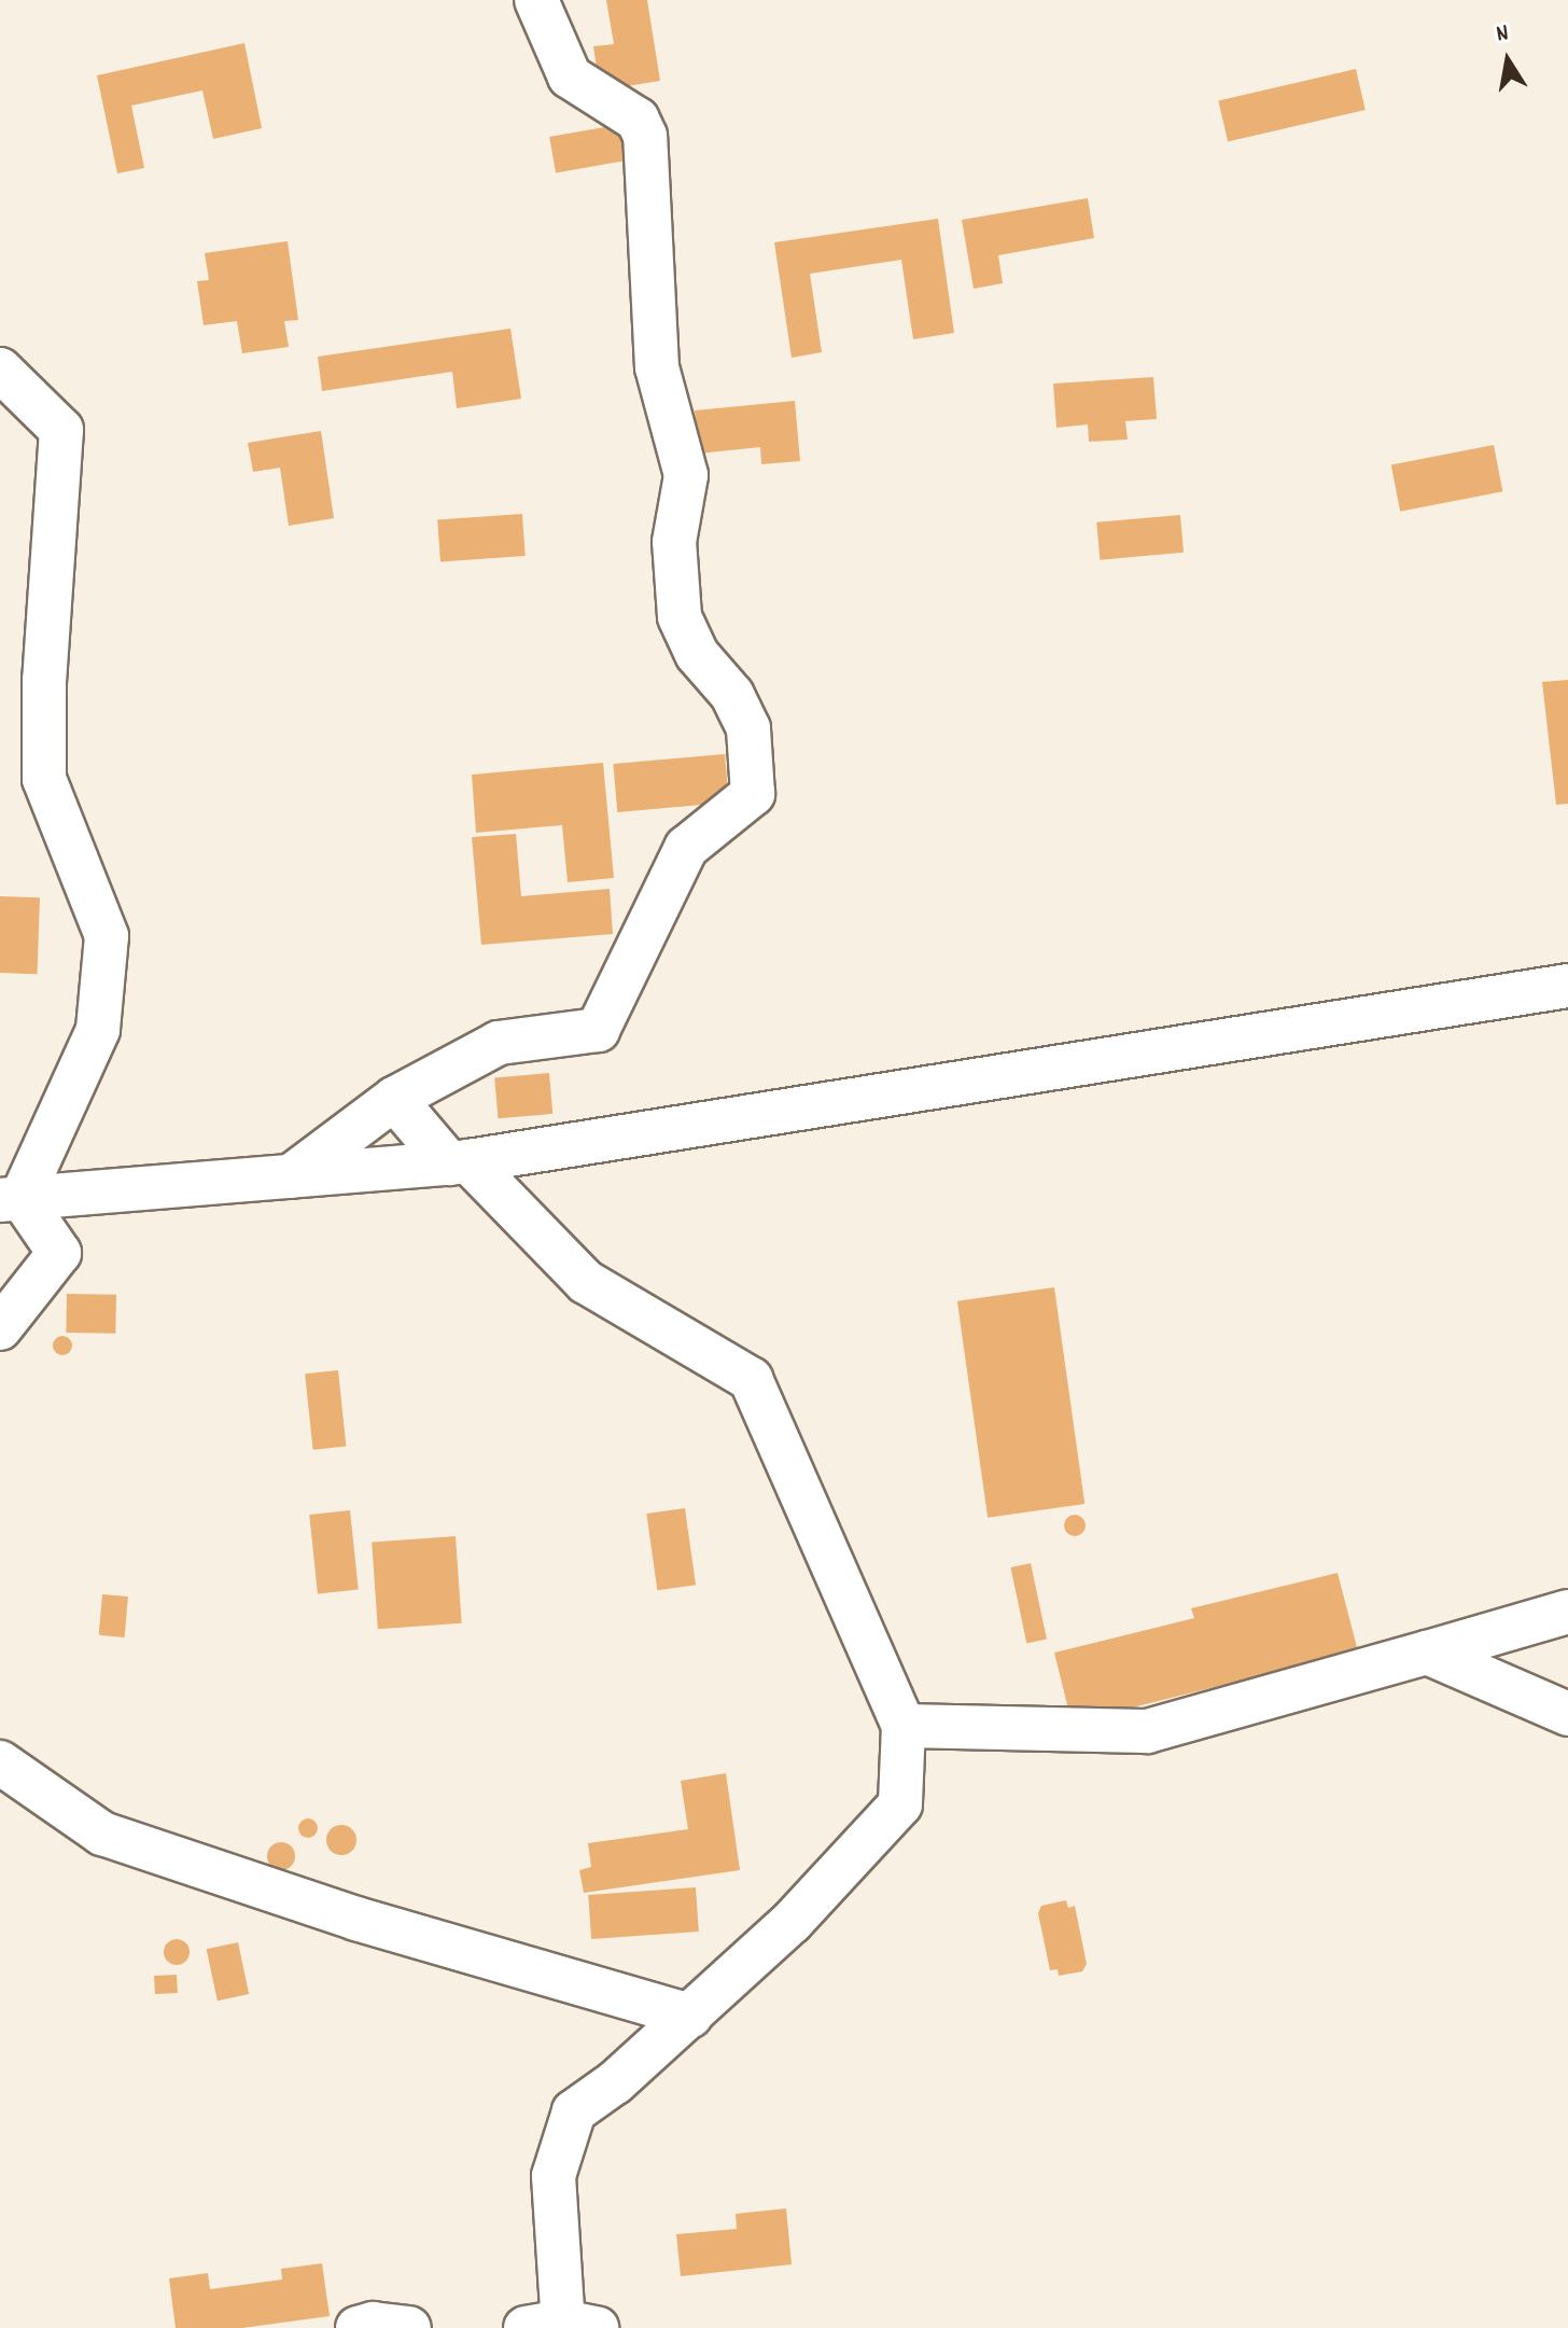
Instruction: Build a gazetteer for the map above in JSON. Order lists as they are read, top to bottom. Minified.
{"north":"top"}
